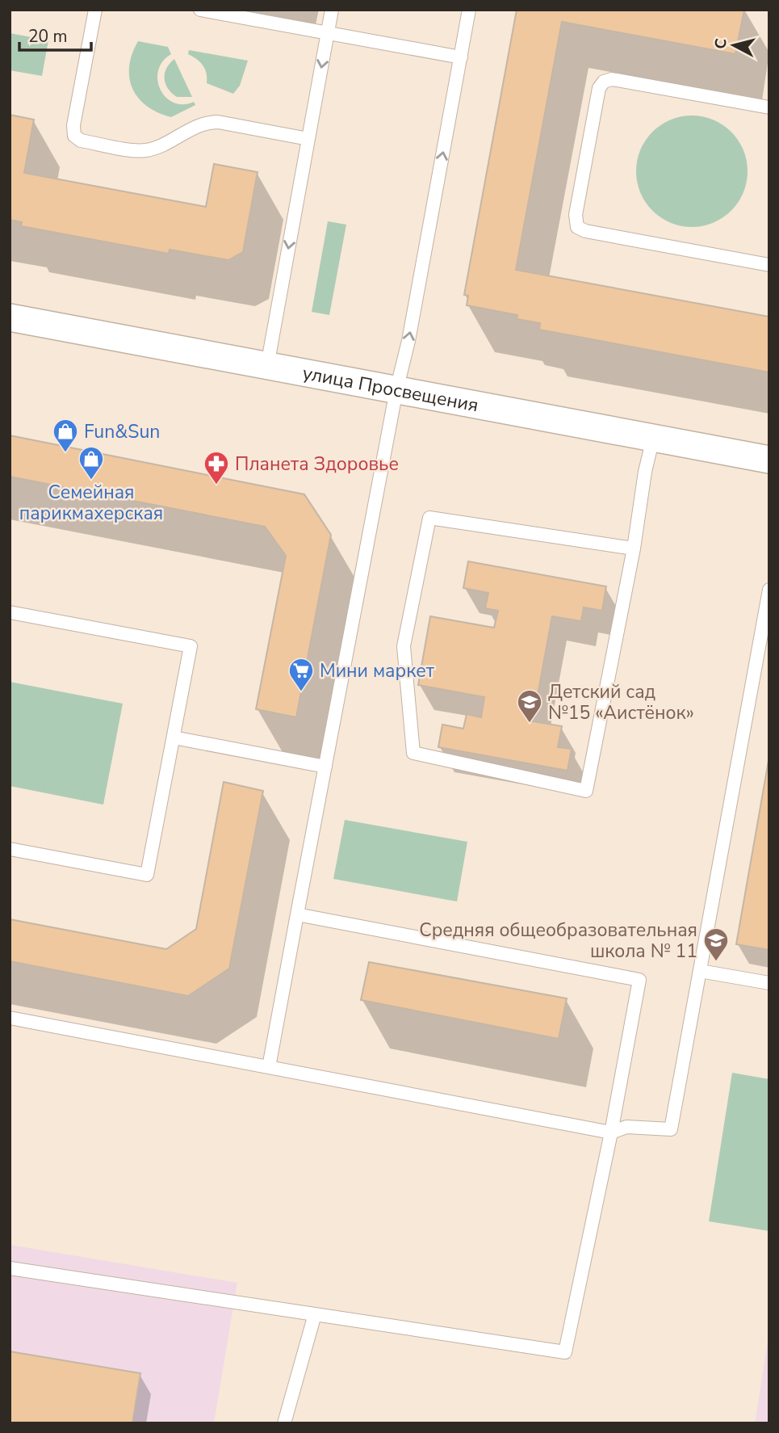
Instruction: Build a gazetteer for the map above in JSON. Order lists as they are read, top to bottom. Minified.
{"streets":{"street":["улица Просвещения"]},"places":{"shop":["Fun&Sun","Семейная парикмахерская"],"pharmacy":["Планета Здоровье"],"supermarket":["Мини маркет"],"school or university":["Детский сад №15 «Аистёнок»","Средняя общеобразовательная школа № 11"]},"scale_bar":"20 m","north":"left"}
